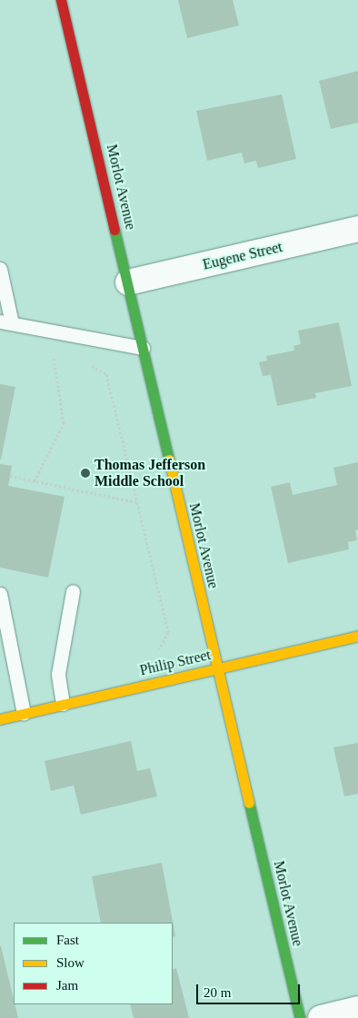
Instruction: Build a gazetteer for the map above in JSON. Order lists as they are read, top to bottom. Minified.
{"streets":{"street":["Morlot Avenue","Eugene Street","Philip Street"]},"crossings":[["Morlot Avenue","Eugene Street"],["Morlot Avenue","Philip Street"]],"places":["Thomas Jefferson Middle School"],"legend":["Fast","Slow","Jam"],"scale_bar":"20 m"}
